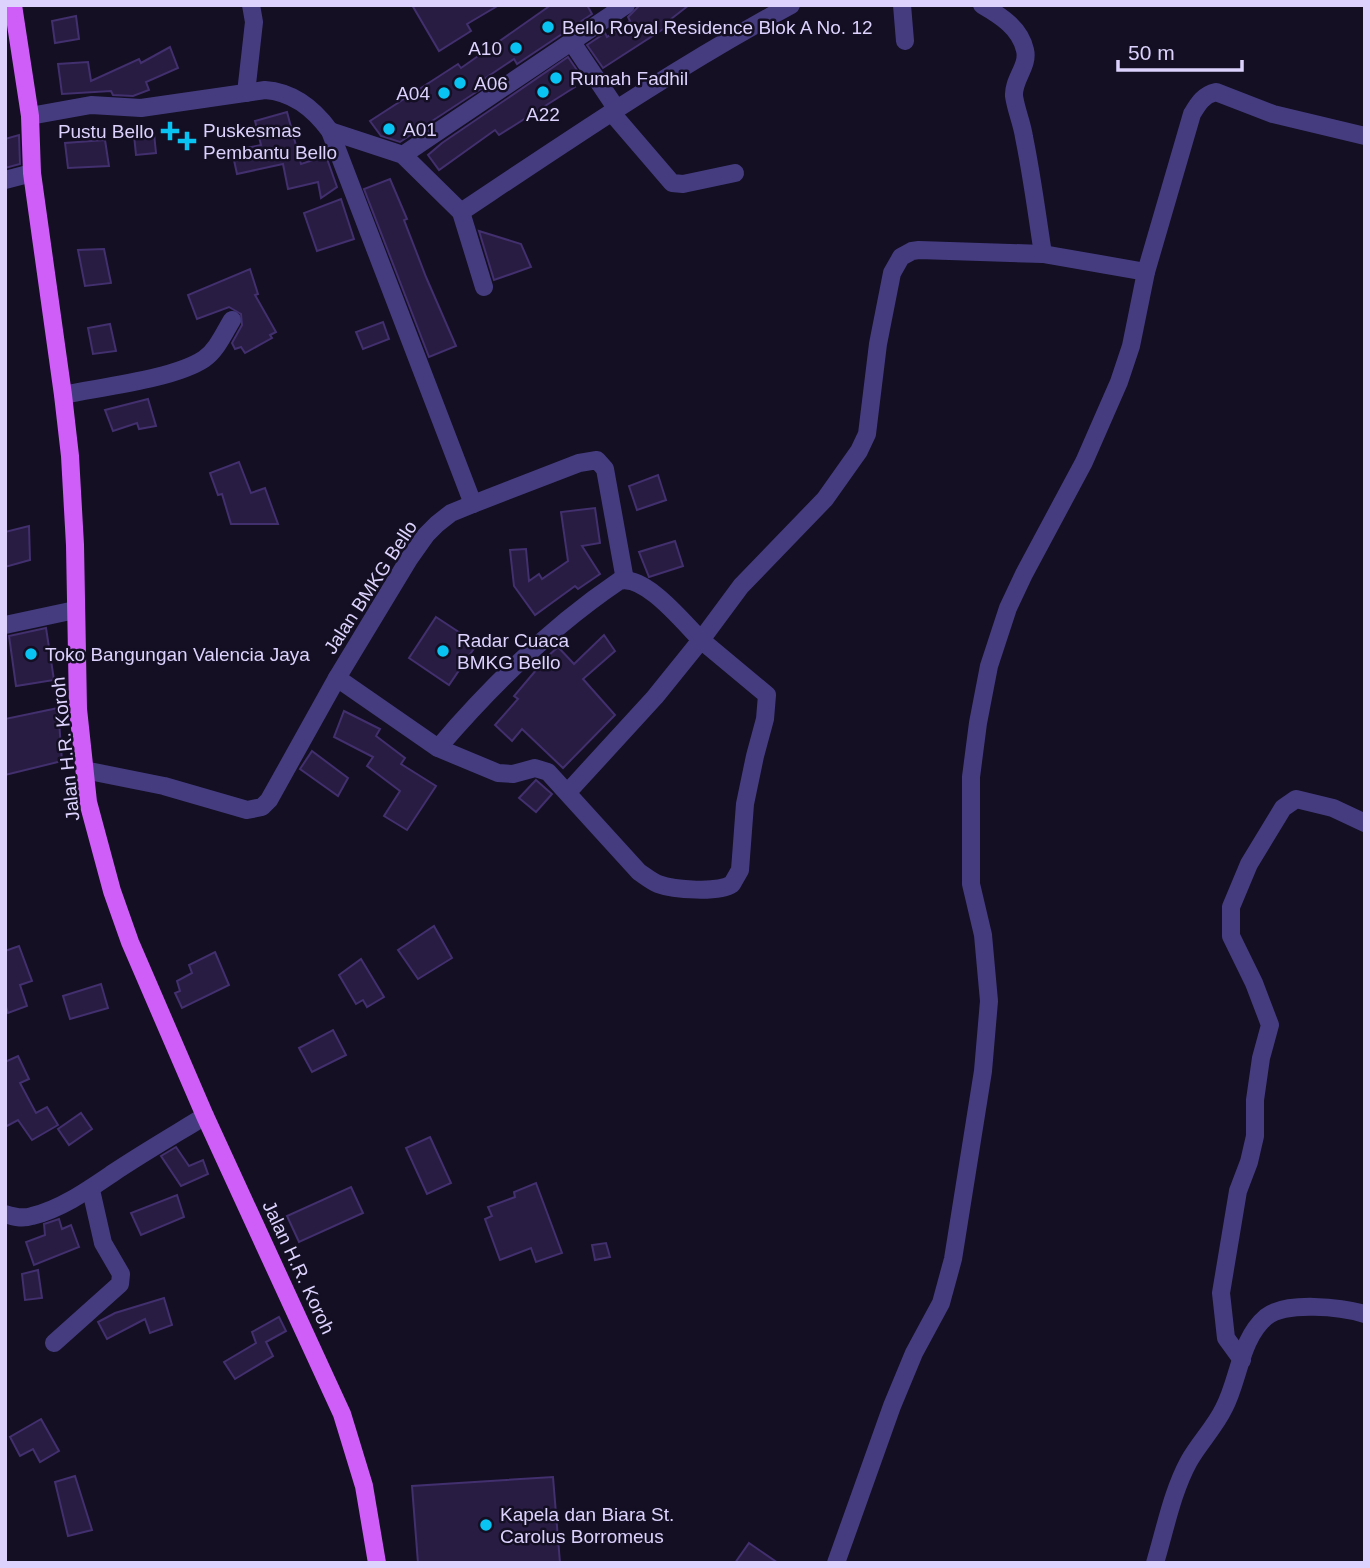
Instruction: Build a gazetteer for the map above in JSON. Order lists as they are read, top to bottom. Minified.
{"streets":{"main road":["Jalan H.R. Koroh"],"street":["Jalan BMKG Bello"]},"crossings":[["Jalan BMKG Bello","Jalan H.R. Koroh"]],"places":{"other":["Bello Royal Residence Blok A No. 12","A10","Rumah Fadhil","A06","A22","A04","A01","Radar Cuaca BMKG Bello","Toko Bangungan Valencia Jaya","Kapela dan Biara St. Carolus Borromeus"],"health":["Pustu Bello","Puskesmas Pembantu Bello"]},"scale_bar":"50 m"}
